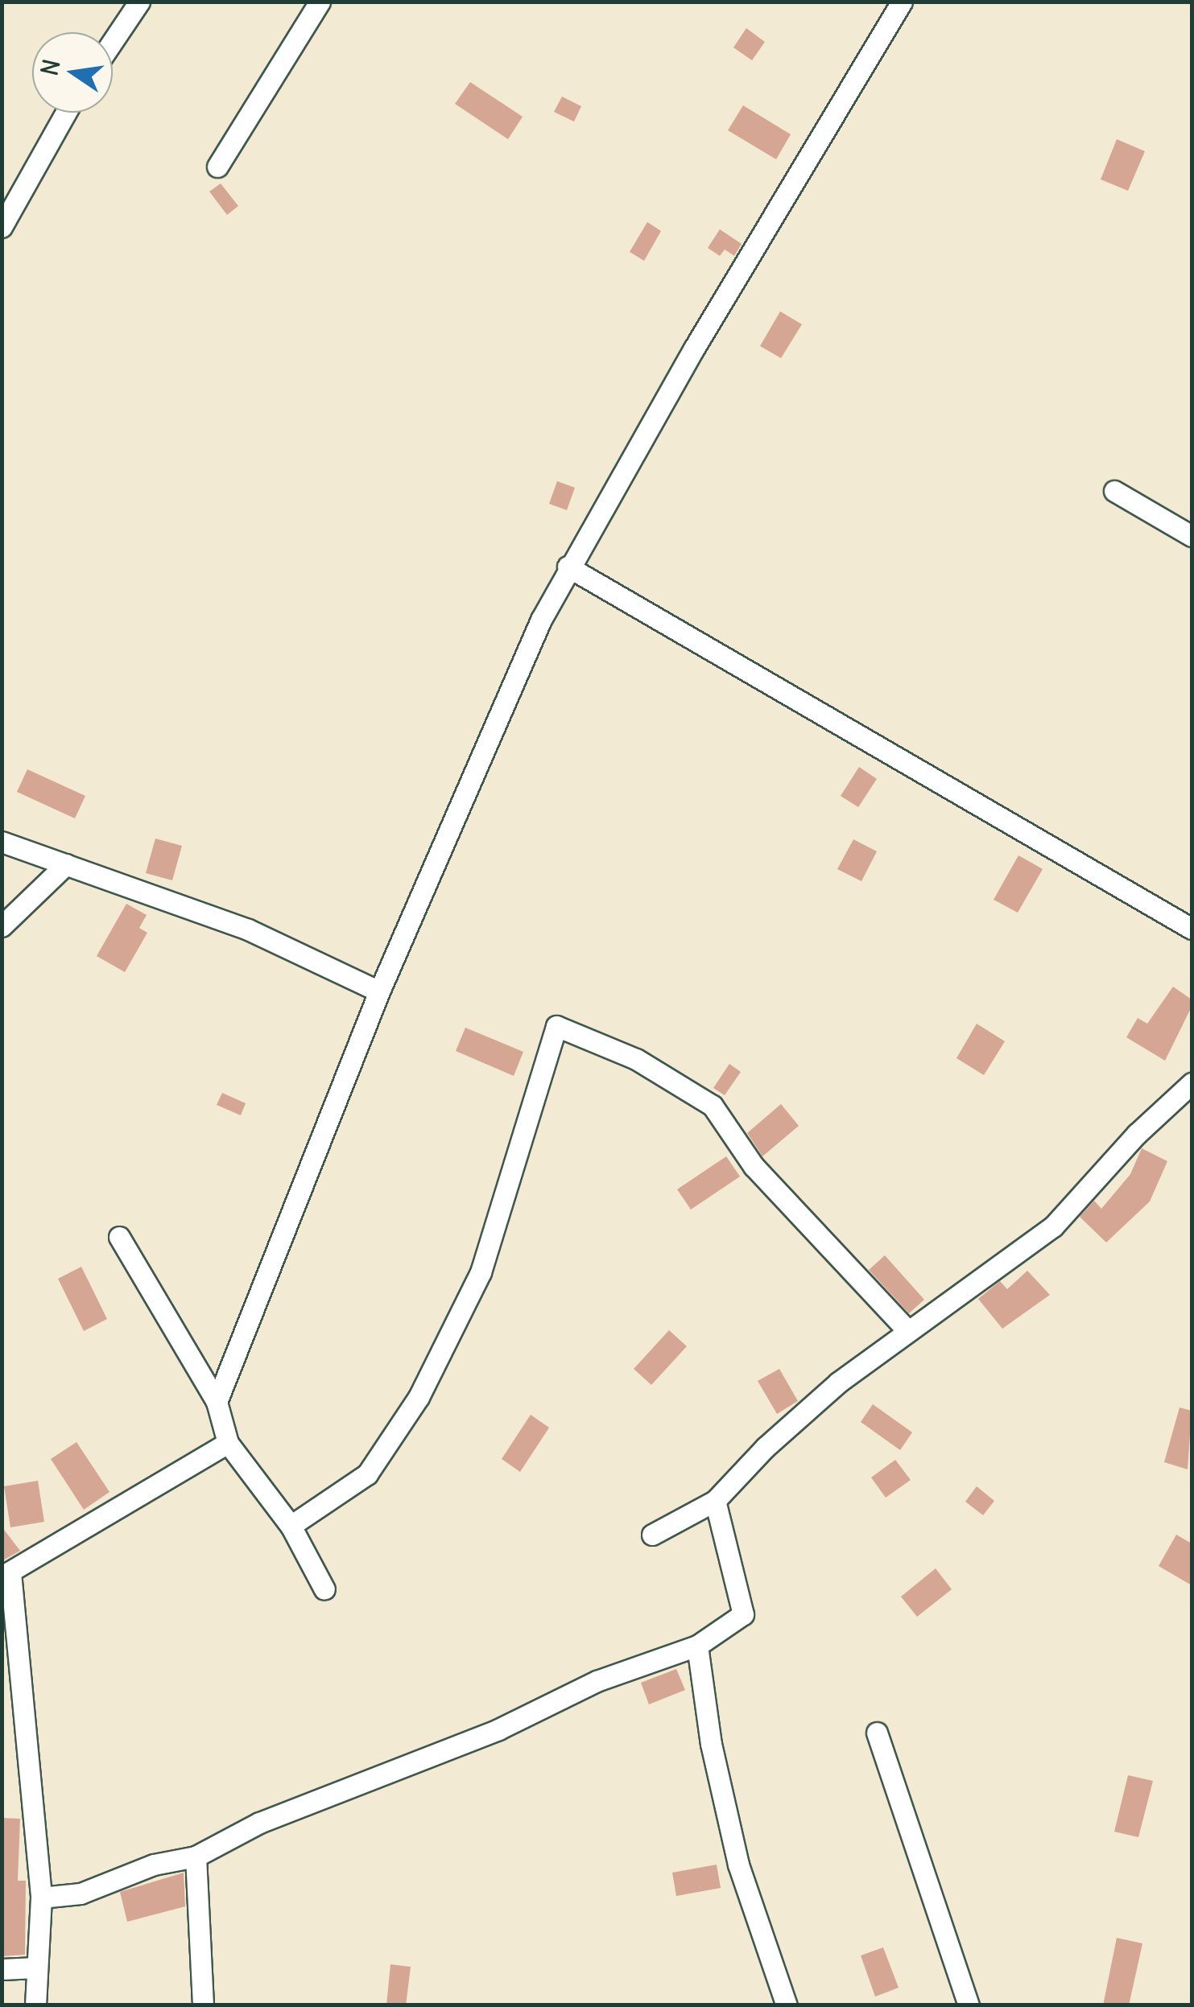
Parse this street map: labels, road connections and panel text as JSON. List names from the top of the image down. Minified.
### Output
{"north":"left"}
